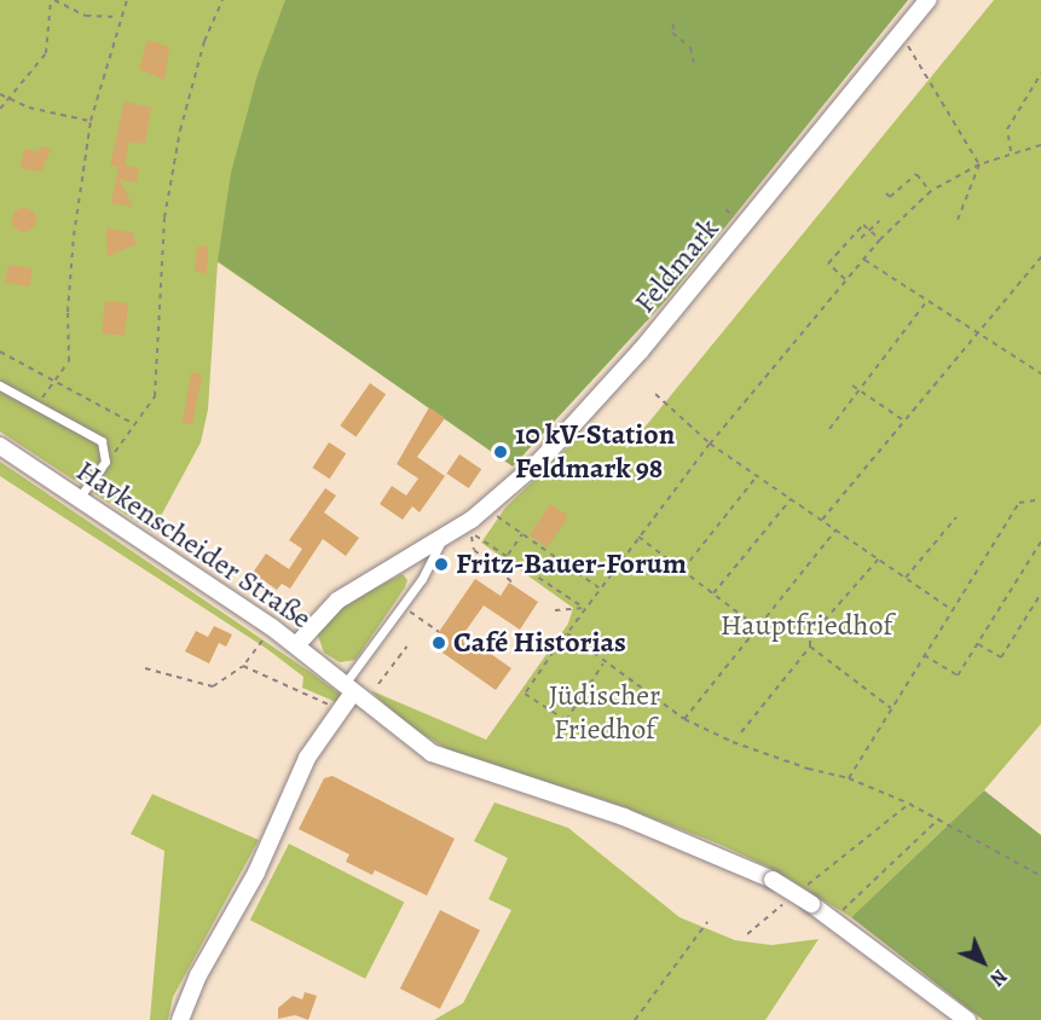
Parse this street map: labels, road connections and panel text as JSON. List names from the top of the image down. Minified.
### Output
{"streets":{"street":["Feldmark","Havkenscheider Straße"]},"crossings":[["Feldmark","Havkenscheider Straße"]],"parks":["Hauptfriedhof","Jüdischer Friedhof"],"places":["10 kV-Station Feldmark 98","Fritz-Bauer-Forum","Café Historias"],"north":"bottom right"}
